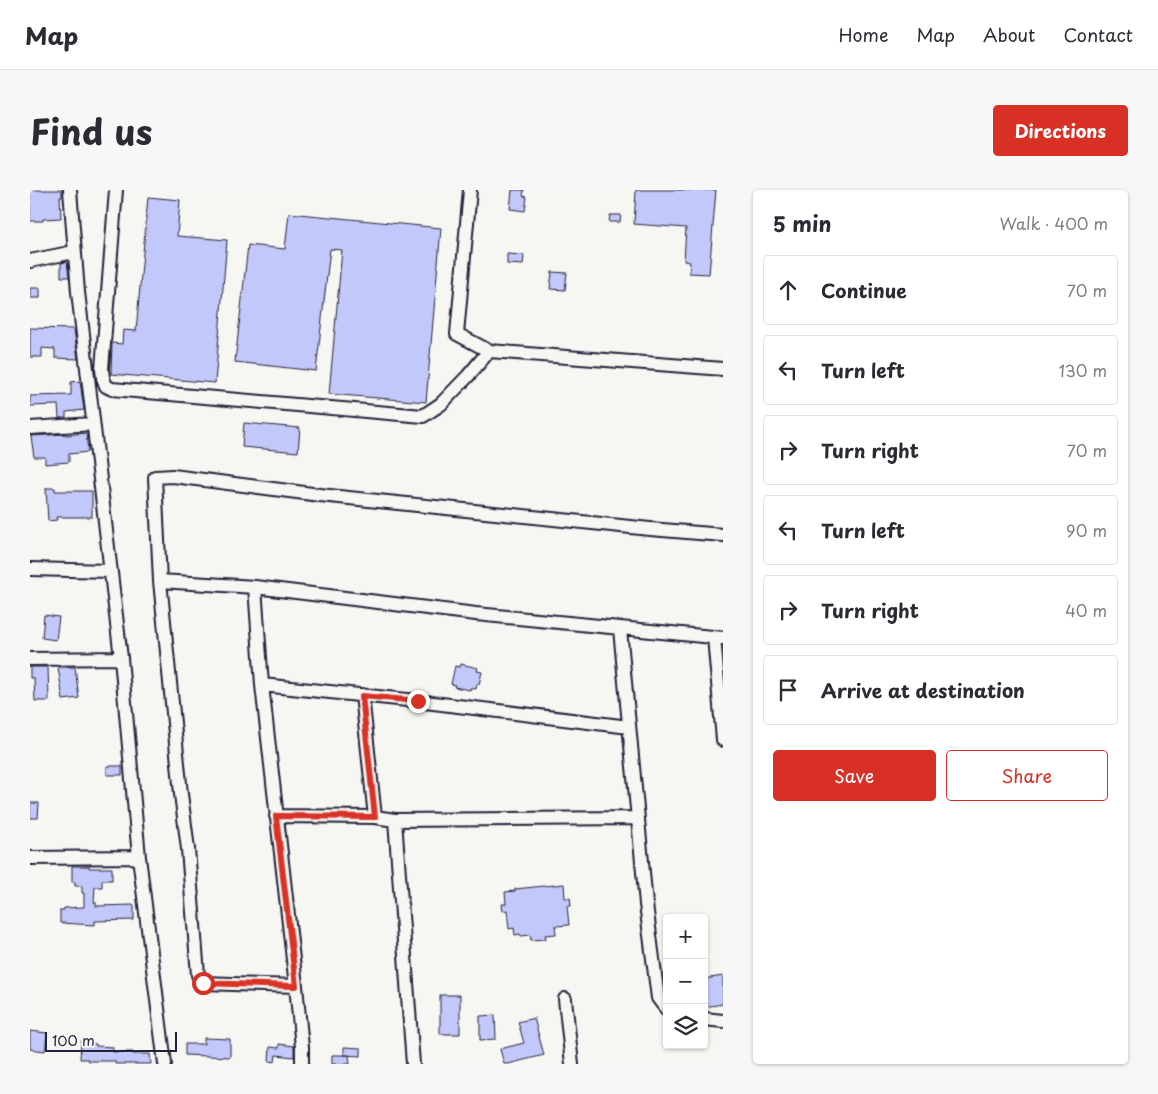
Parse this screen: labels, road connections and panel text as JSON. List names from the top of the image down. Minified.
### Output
{"scale_bar":"100 m","page":{"header":"Map","nav":["Home","Map","About","Contact"],"title":"Find us","buttons":["Directions",["Save","Share"]],"heading":["5 min","Walk · 400 m"],"list":[["Continue","70 m"],["Turn left","130 m"],["Turn right","70 m"],["Turn left","90 m"],["Turn right","40 m"],"Arrive at destination"],"map_buttons":["+","−"],"scale":"100 m"}}
